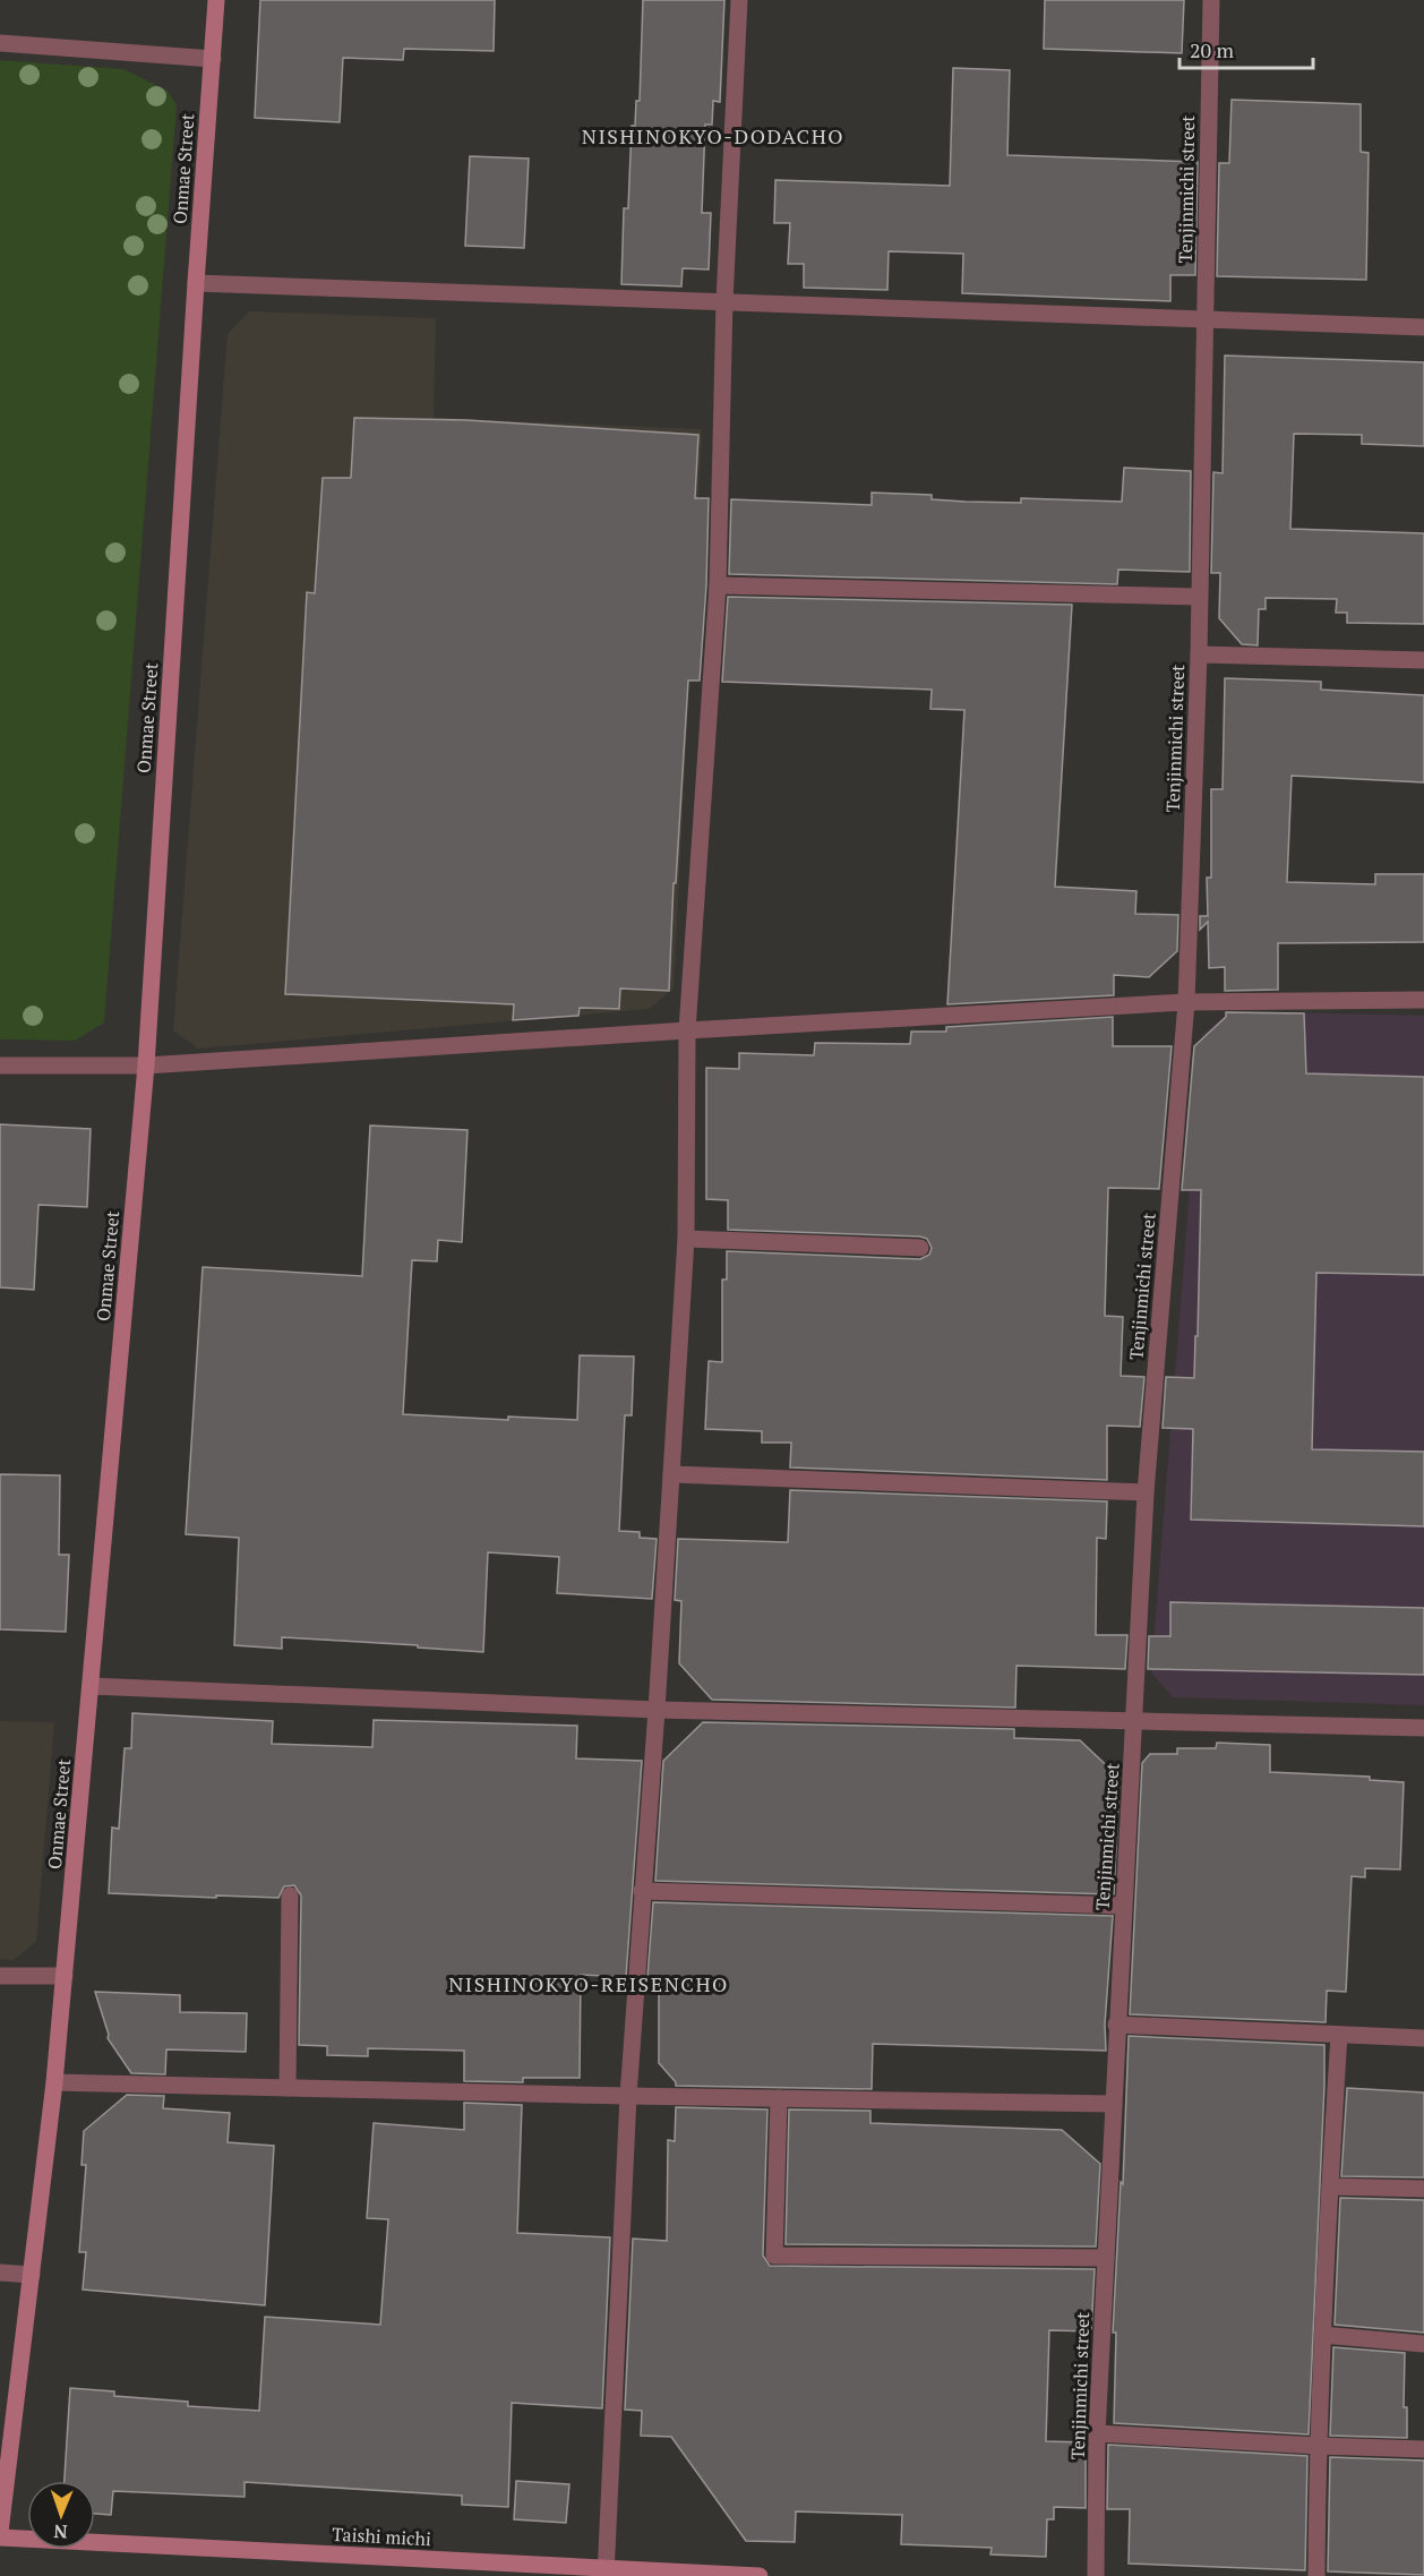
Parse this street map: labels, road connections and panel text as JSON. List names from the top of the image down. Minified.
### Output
{"streets":{"street":["Onmae Street","Tenjinmichi street","Taishi michi"]},"crossings":[["Onmae Street","Taishi michi"]],"districts":["NISHINOKYO-DODACHO","NISHINOKYO-REISENCHO"],"scale_bar":"20 m","north":"bottom"}
